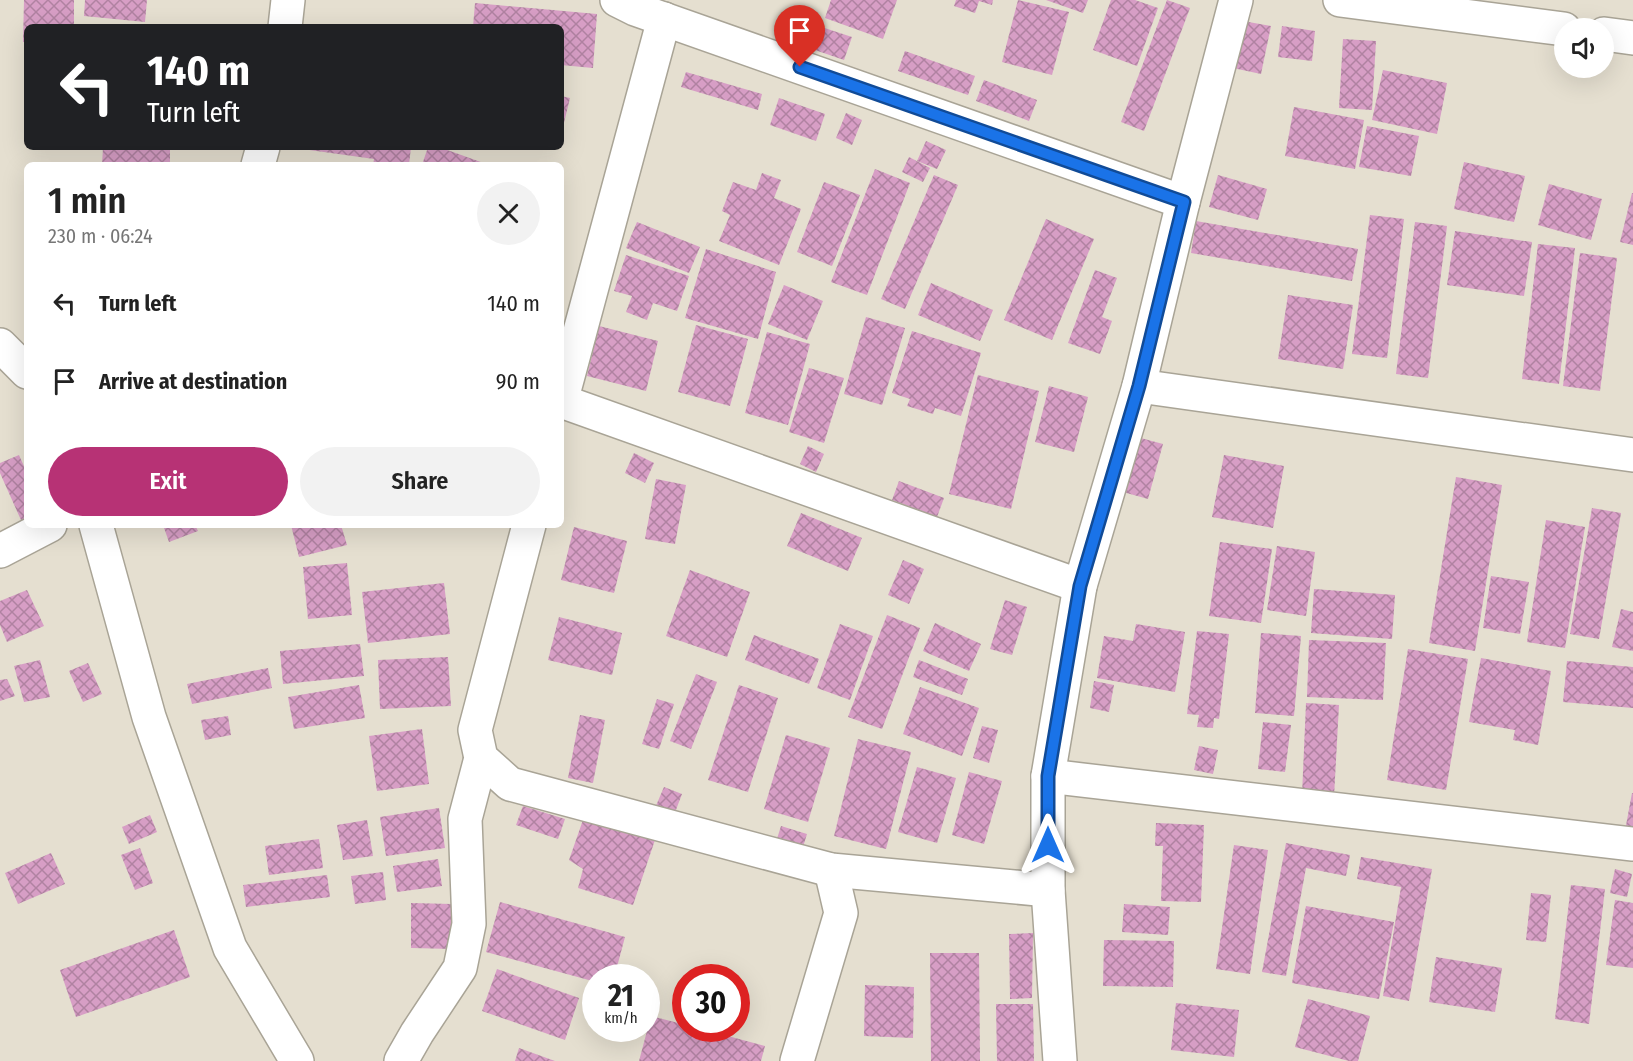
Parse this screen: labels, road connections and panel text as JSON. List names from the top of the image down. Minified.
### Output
{"page":{"turn":["140 m","Turn left"],"heading":["1 min","230 m · 06:24"],"list":[{"name":"Turn left","value":"140 m"},{"name":"Arrive at destination","value":"90 m"}],"buttons":["Exit","Share"],"speed":"21 km/h","limit":"30"}}
